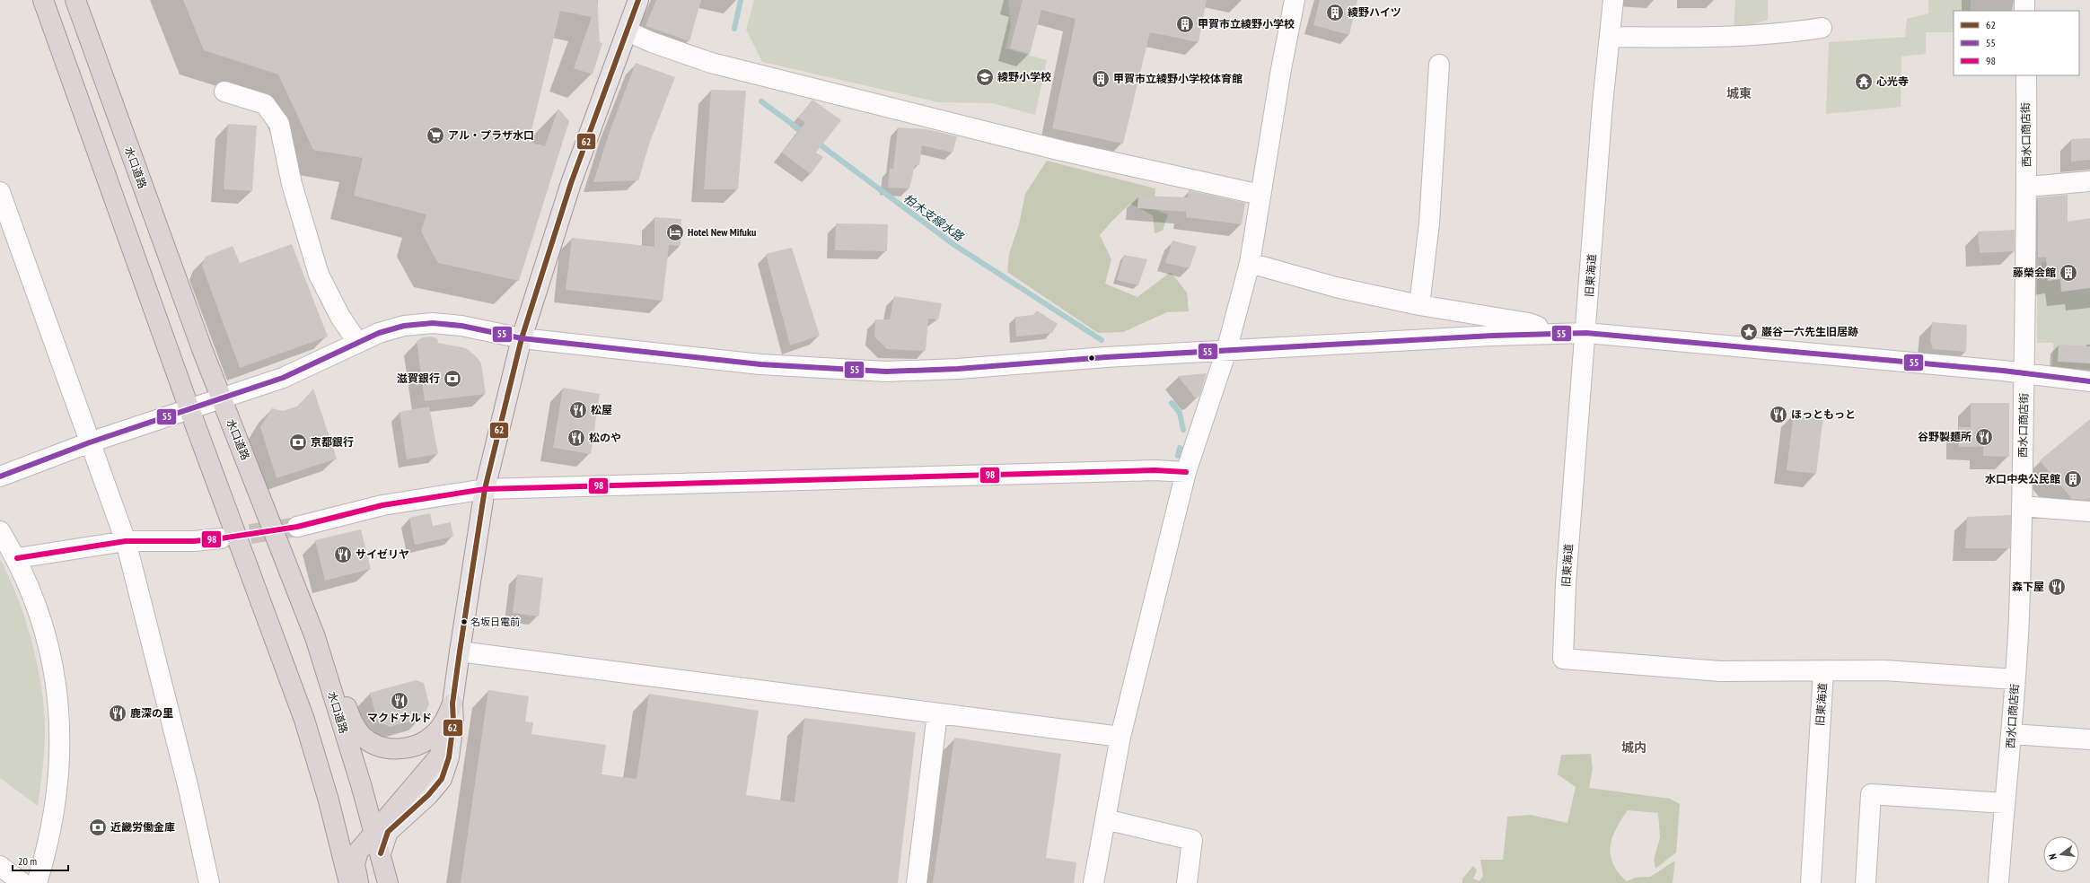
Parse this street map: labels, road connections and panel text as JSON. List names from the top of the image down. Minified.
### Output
{"streets":{"highway":["水口道路"],"street":["西水口商店街","旧東海道"]},"districts":["城東","城内"],"water":["柏木支線水路"],"places":{"building":["綾野ハイツ","甲賀市立綾野小学校","甲賀市立綾野小学校体育館","藤榮会館","水口中央公民館"],"school or university":["綾野小学校"],"temple":["心光寺"],"supermarket":["アル・プラザ水口"],"hotel":["Hotel New Mifuku"],"place":["巌谷一六先生旧居跡"],"bank":["滋賀銀行","京都銀行","近畿労働金庫"],"restaurant":["松屋","ほっともっと","谷野製麺所","松のや","サイゼリヤ","森下屋","マクドナルド","鹿深の里"],"other":["名坂日電前"]},"lines":["transit line 62","transit line 55","transit line 98"],"legend":["62","55","98"],"scale_bar":"20 m","north":"left"}
